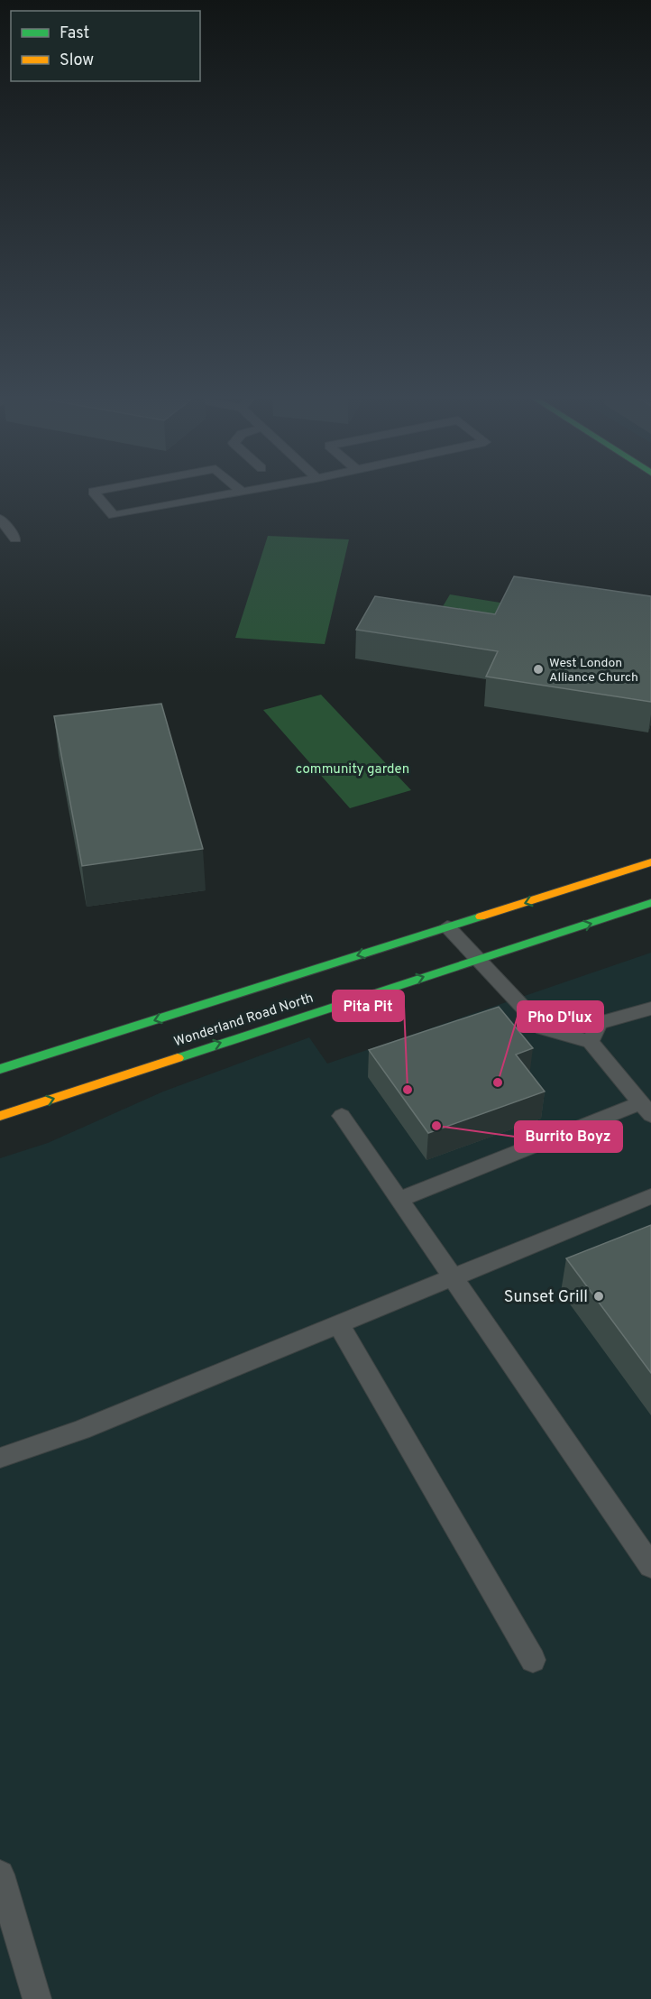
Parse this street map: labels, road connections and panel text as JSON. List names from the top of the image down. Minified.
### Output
{"streets":{"main road":["Wonderland Road North"]},"parks":["community garden"],"places":["West London Alliance Church","Pho D'lux","Pita Pit","Burrito Boyz","Sunset Grill"],"legend":["Fast","Slow"]}
